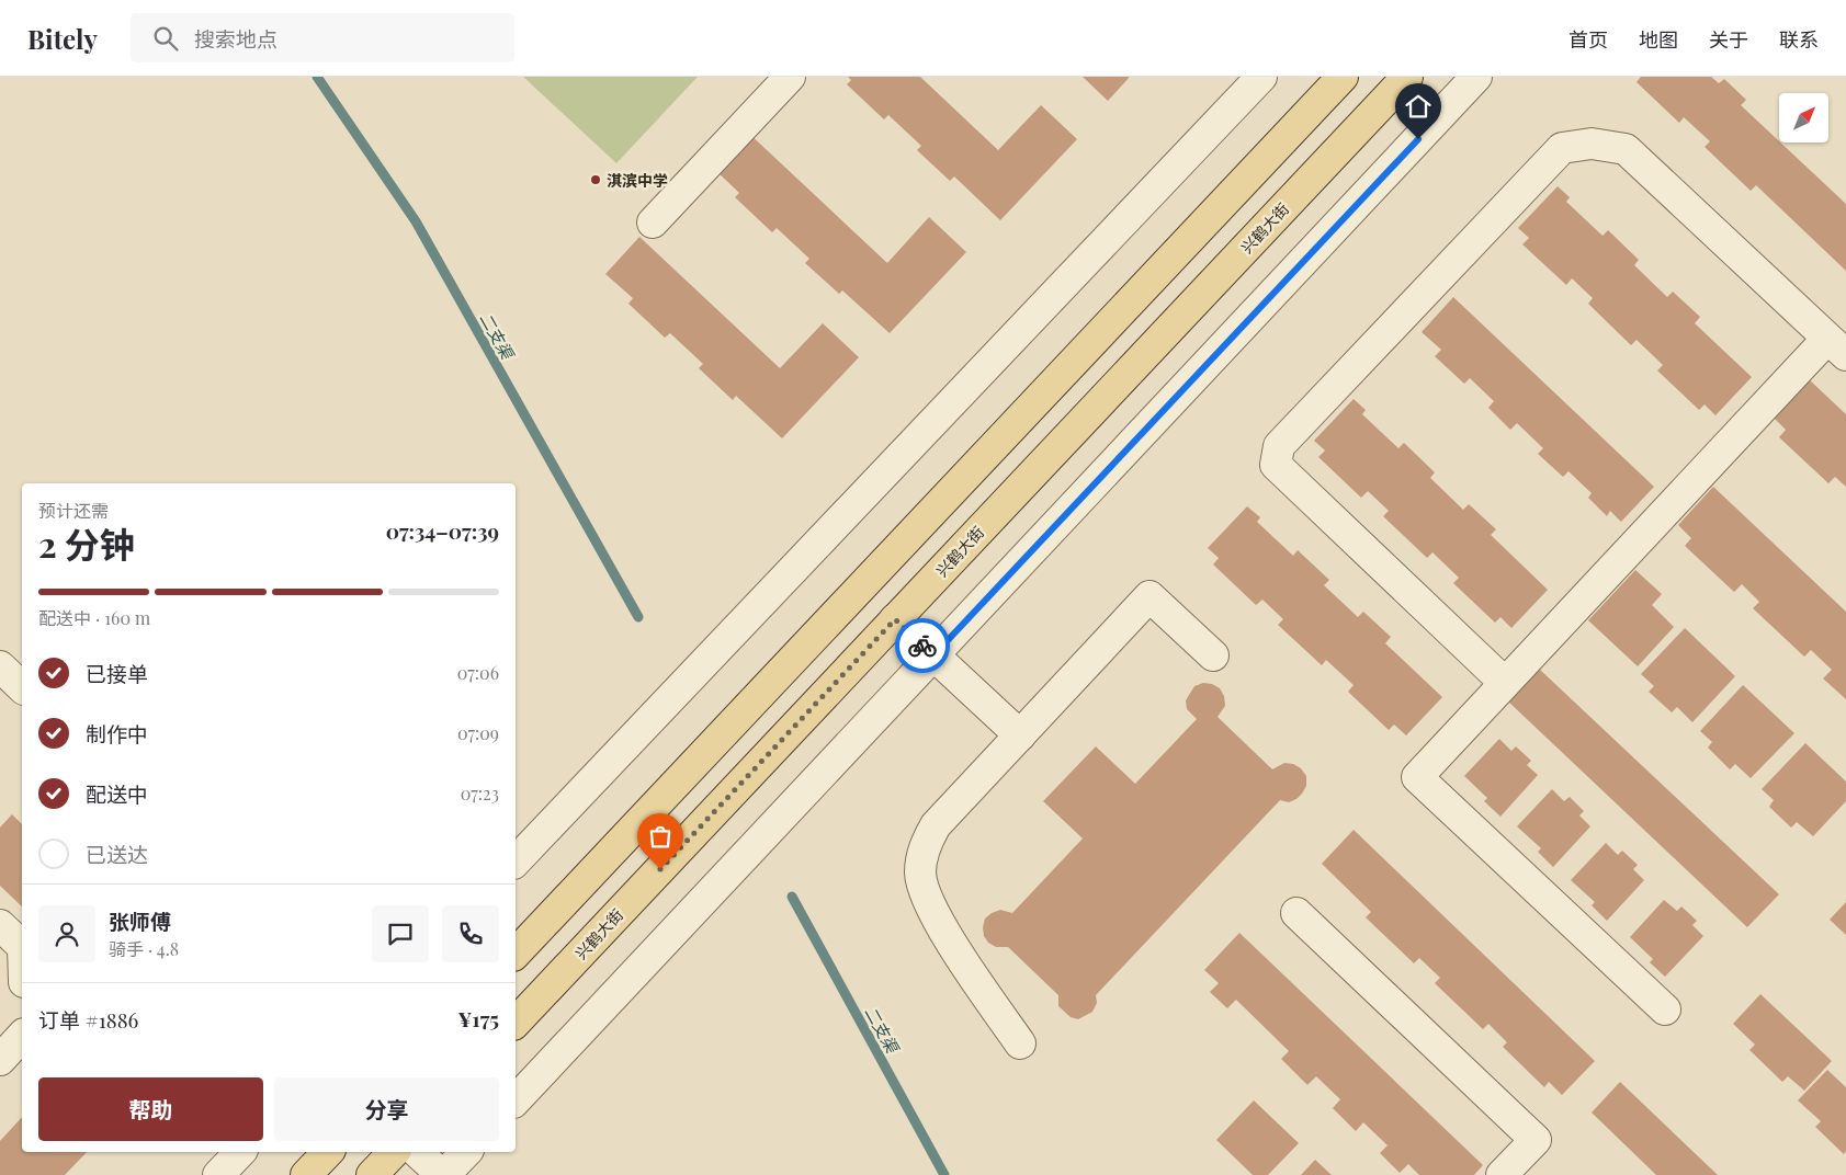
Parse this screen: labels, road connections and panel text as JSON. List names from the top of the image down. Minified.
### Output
{"streets":{"main road":["兴鹤大街"]},"water":["二支渠"],"places":["淇滨中学"],"north":"top right","page":{"header":"Bitely","search":"搜索地点","nav":["首页","地图","关于","联系"],"heading":["2 分钟","预计还需","07:34–07:39"],"panel":["张师傅","骑手 · 4.8","订单 #1886","¥175"],"bar":"配送中 · 160 m","list":[["已接单","07:06"],["制作中","07:09"],["配送中","07:23"],"已送达"],"buttons":["帮助","分享"]}}
